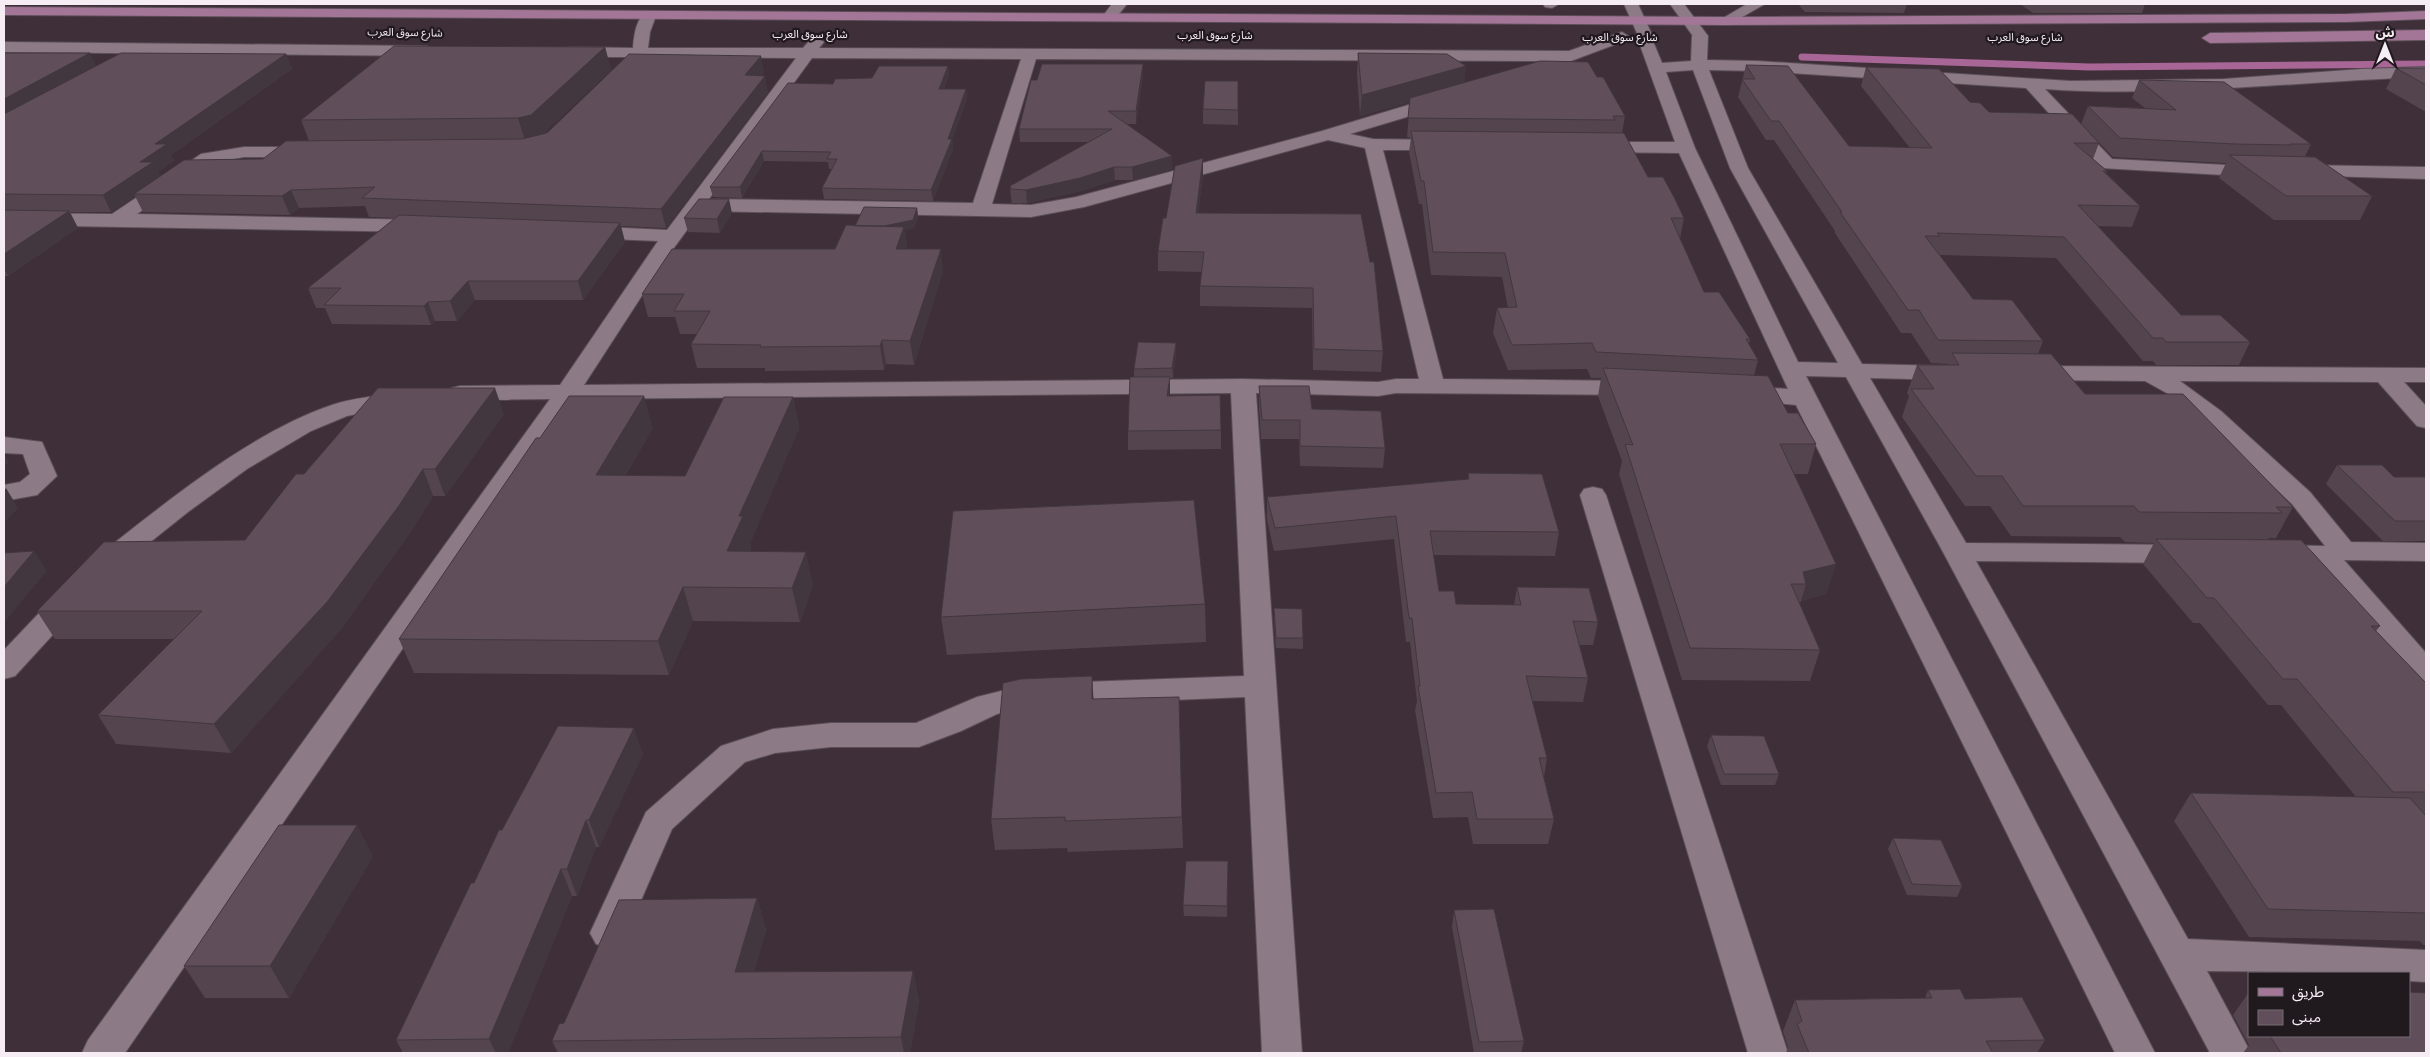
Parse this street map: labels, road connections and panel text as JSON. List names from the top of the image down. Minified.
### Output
{"streets":{"main road":["شارع سوق العرب"]},"legend":["طريق","مبنى"],"north":"top"}
